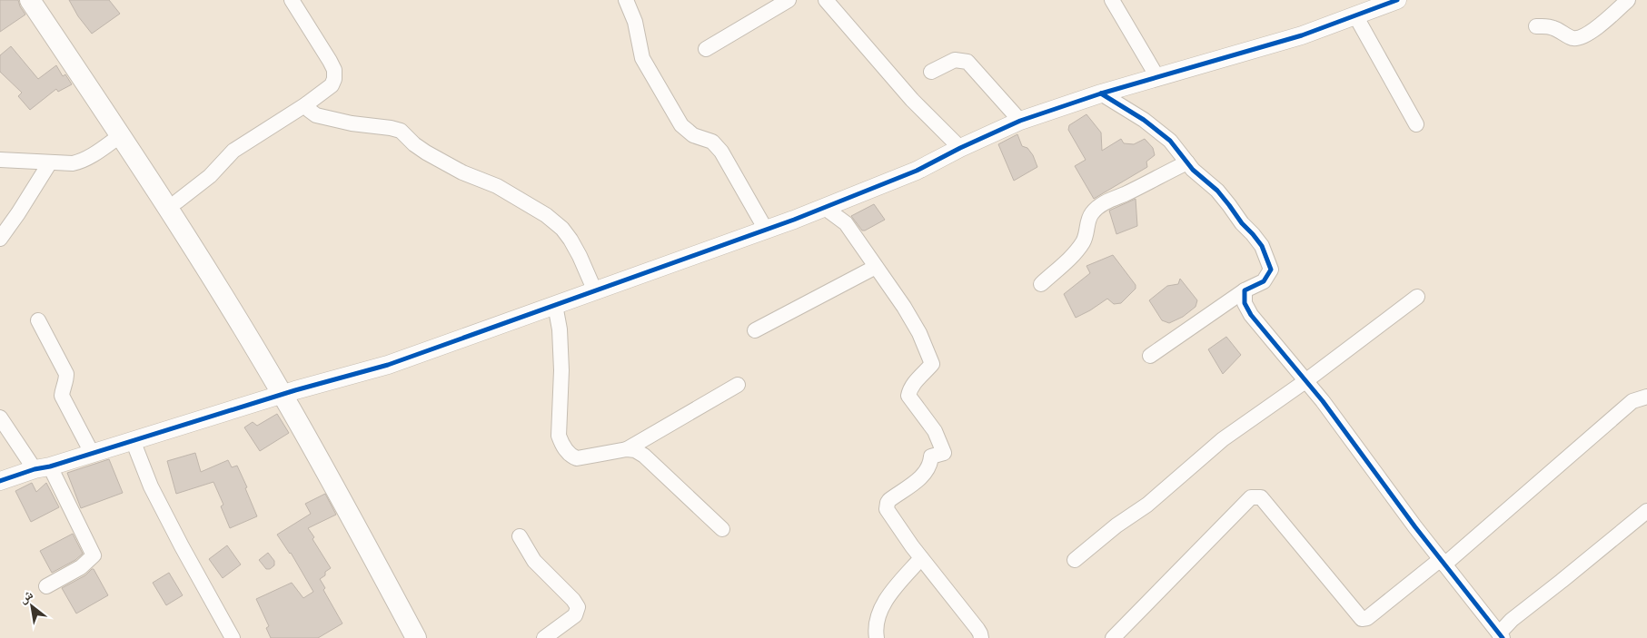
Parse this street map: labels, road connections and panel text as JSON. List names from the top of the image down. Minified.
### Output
{"north":"top left"}
